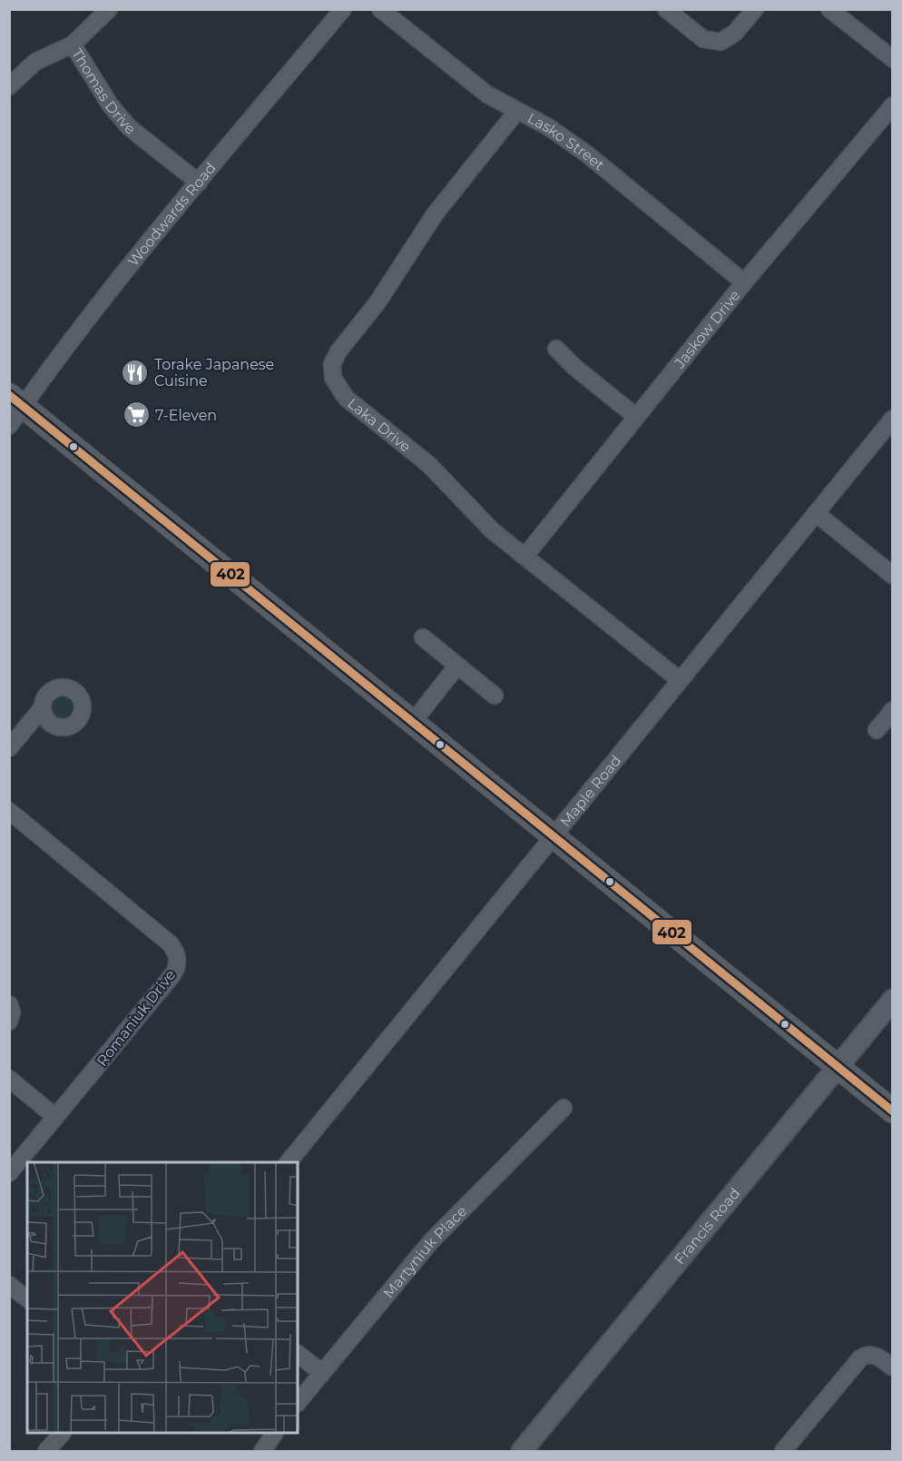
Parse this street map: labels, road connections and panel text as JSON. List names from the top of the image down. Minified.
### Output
{"streets":{"street":["Thomas Drive","Lasko Street","Woodwards Road","Jaskow Drive","Laka Drive","Maple Road","Romaniuk Drive","Francis Road","Martyniuk Place"]},"crossings":[["Thomas Drive","Woodwards Road"],["Lasko Street","Jaskow Drive"],["Lasko Street","Laka Drive"],["Jaskow Drive","Laka Drive"],["Laka Drive","Maple Road"]],"places":{"restaurant":["Torake Japanese Cuisine"],"supermarket":["7-Eleven"]},"lines":["transit line 402"]}
